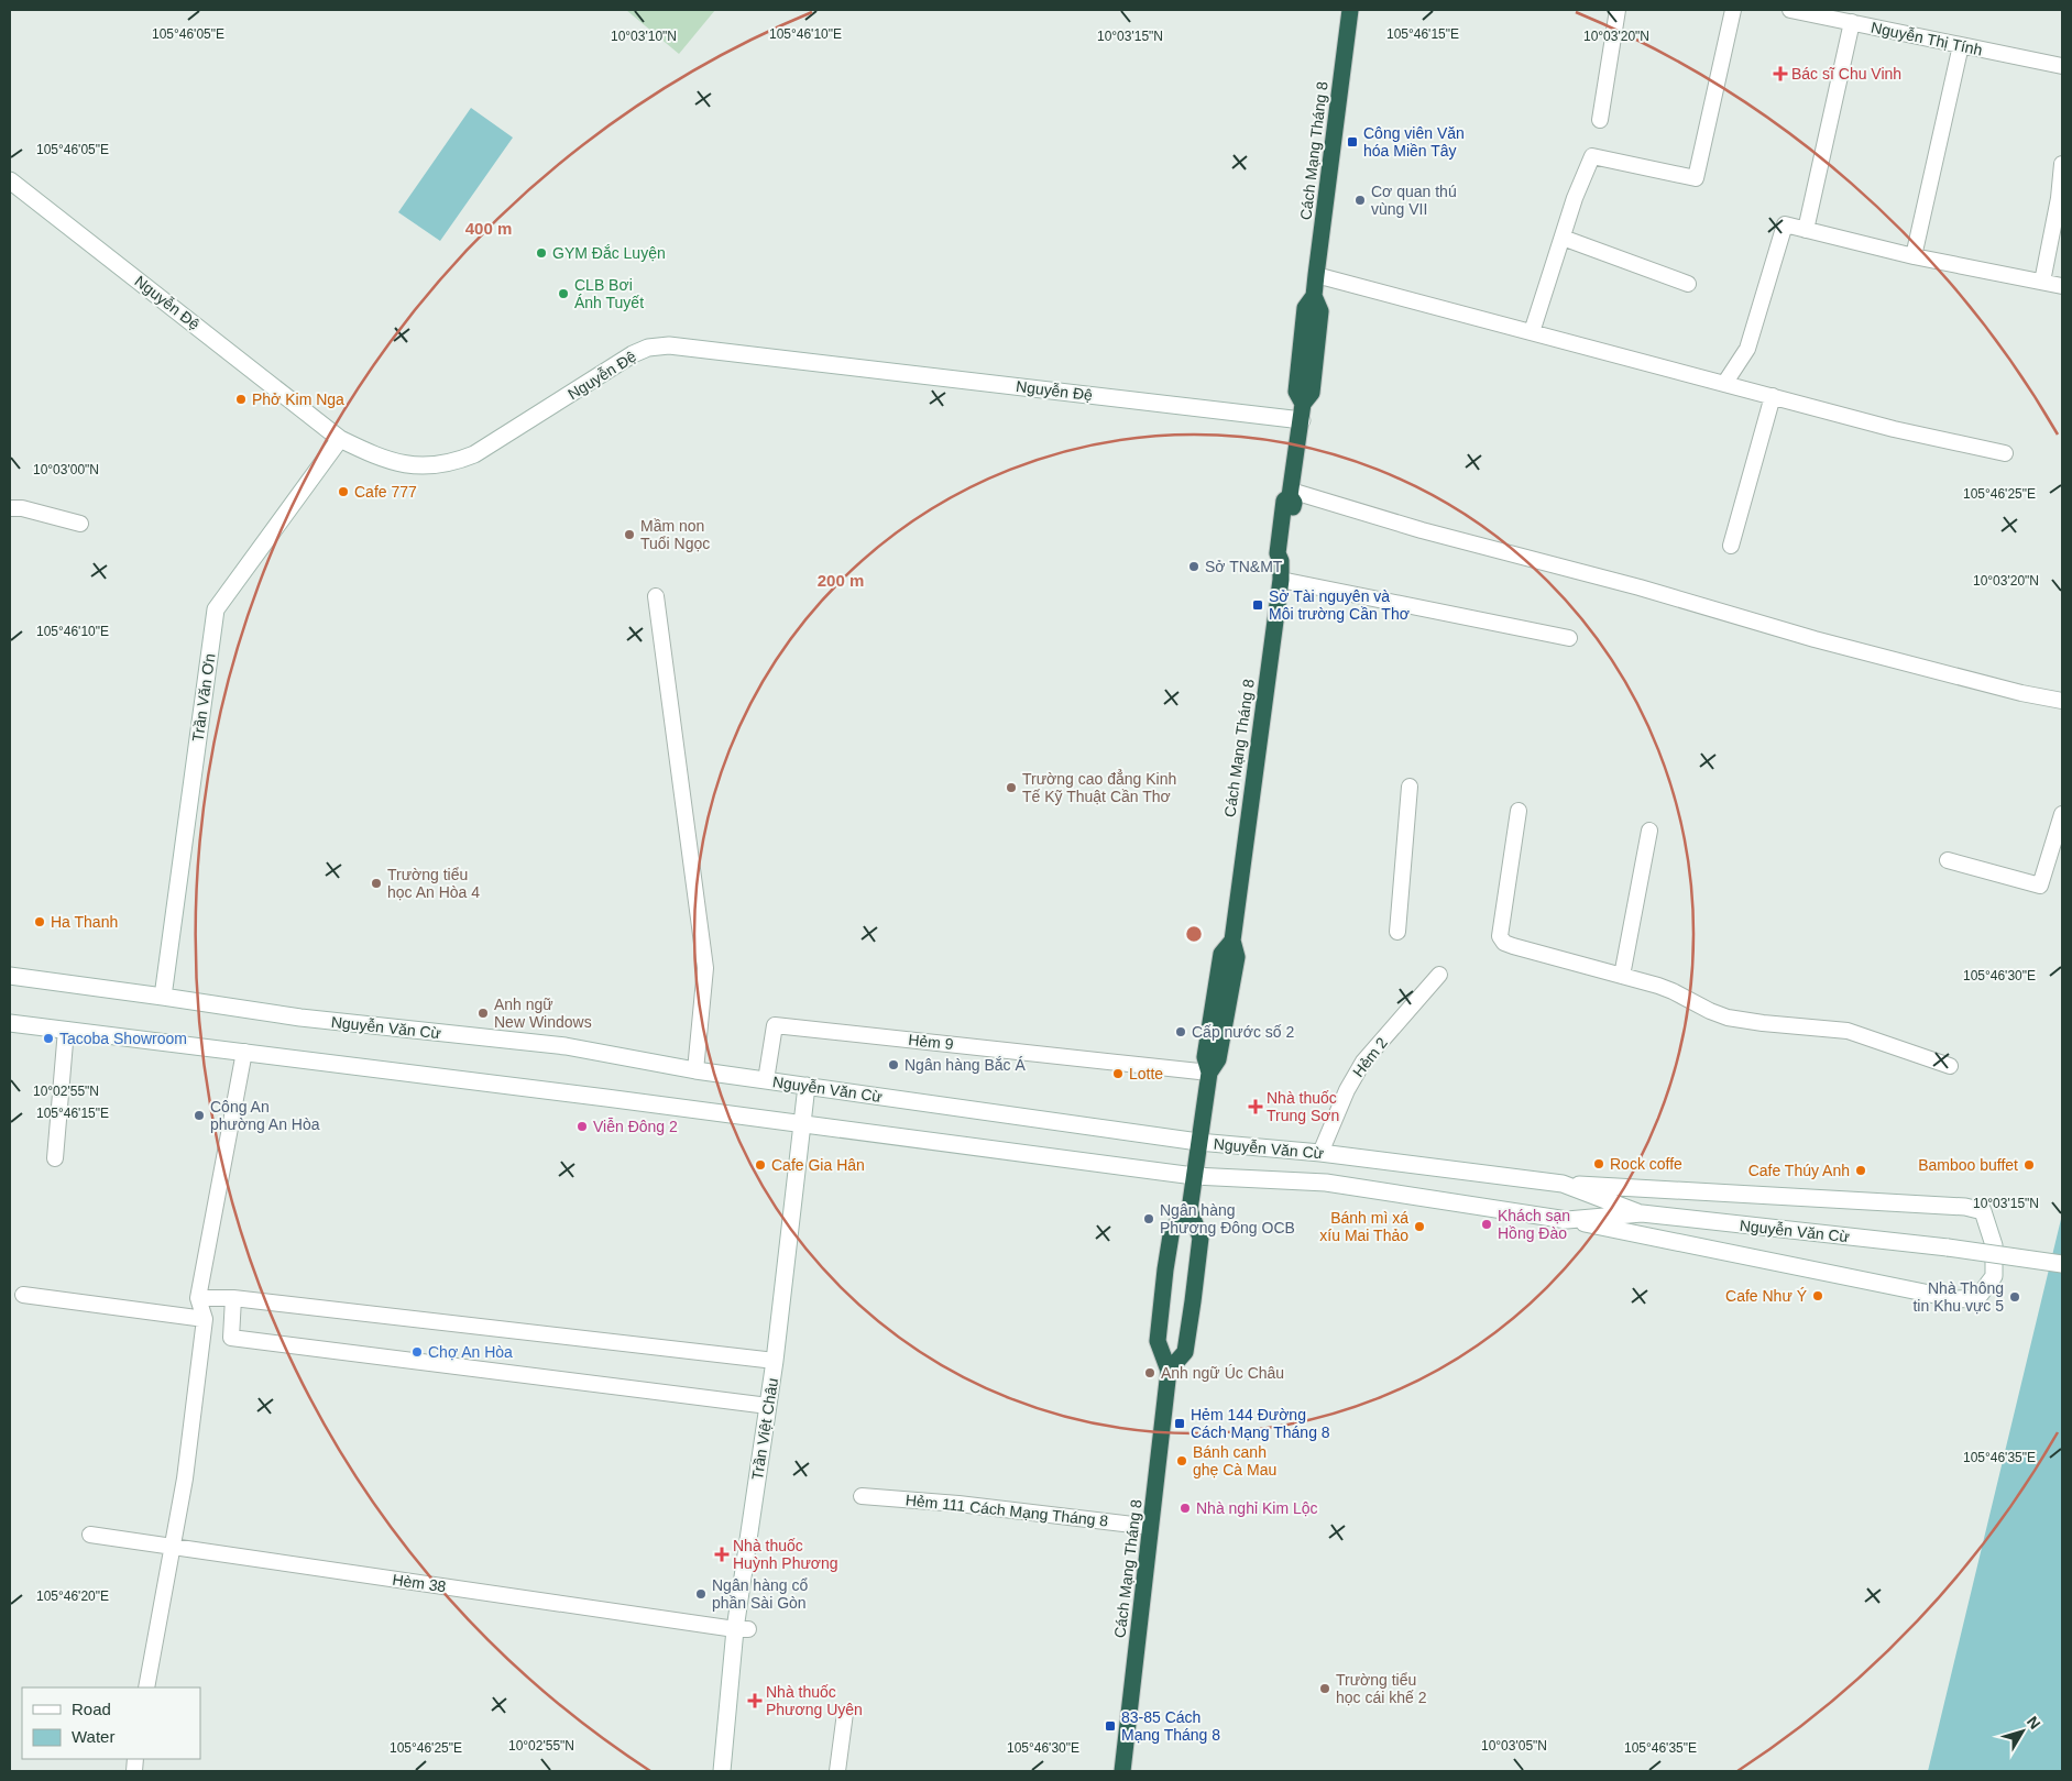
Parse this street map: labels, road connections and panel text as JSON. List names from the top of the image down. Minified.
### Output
{"streets":{"highway":["Cách Mạng Tháng 8"],"main road":["Nguyễn Đệ","Trần Văn Ơn","Nguyễn Văn Cừ","Trần Việt Châu"],"street":["Nguyễn Thị Tính","Hẻm 9","Hẻm 2","Hẻm 111 Cách Mạng Tháng 8","Hèm 38"]},"crossings":[["Cách Mạng Tháng 8","Nguyễn Đệ"],["Cách Mạng Tháng 8","Nguyễn Văn Cừ"],["Cách Mạng Tháng 8","Hẻm 9"],["Cách Mạng Tháng 8","Hẻm 111 Cách Mạng Tháng 8"],["Nguyễn Đệ","Trần Văn Ơn"],["Trần Văn Ơn","Nguyễn Văn Cừ"],["Nguyễn Văn Cừ","Hẻm 9"],["Nguyễn Văn Cừ","Hẻm 2"],["Nguyễn Văn Cừ","Trần Việt Châu"],["Trần Việt Châu","Hèm 38"]],"places":{"health":["Bác sĩ Chu Vinh","Nhà thuốc Trung Sơn","Nhà thuốc Huỳnh Phương","Nhà thuốc Phương Uyên"],"transit":["Công viên Văn hóa Miền Tây","Sở Tài nguyên và Môi trường Cần Thơ","Hẻm 144 Đường Cách Mạng Tháng 8","83-85 Cách Mạng Tháng 8"],"other":["Cơ quan thú vùng VII","GYM Đắc Luyện","CLB Bơi Ánh Tuyết","Phở Kim Nga","Cafe 777","Mầm non Tuổi Ngọc","Sở TN&MT","Trường cao đẳng Kinh Tế Kỹ Thuật Cần Thơ","Trường tiểu học An Hòa 4","Ha Thanh","Anh ngữ New Windows","Cấp nước số 2","Tacoba Showroom","Ngân hàng Bắc Á","Lotte","Công An phường An Hòa","Viễn Đông 2","Rock coffe","Cafe Gia Hân","Bamboo buffet","Cafe Thúy Anh","Ngân hàng Phương Đông OCB","Khách sạn Hồng Đào","Bánh mì xá xíu Mai Thảo","Cafe Như Ý","Nhà Thông tin Khu vực 5","Chợ An Hòa","Anh ngữ Úc Châu","Bánh canh ghẹ Cà Mau","Nhà nghỉ Kim Lộc","Ngân hàng cổ phần Sài Gòn","Trường tiểu học cái khế 2"]},"legend":["Road","Water"],"north":"top right","coordinates":["105°46'05\"E","105°46'10\"E","105°46'15\"E","10°03'10\"N","10°03'20\"N","10°03'15\"N","10°03'00\"N","105°46'25\"E","105°46'30\"E","10°02'55\"N","105°46'35\"E","105°46'20\"E","10°03'05\"N"],"rings":["400 m","200 m"]}
